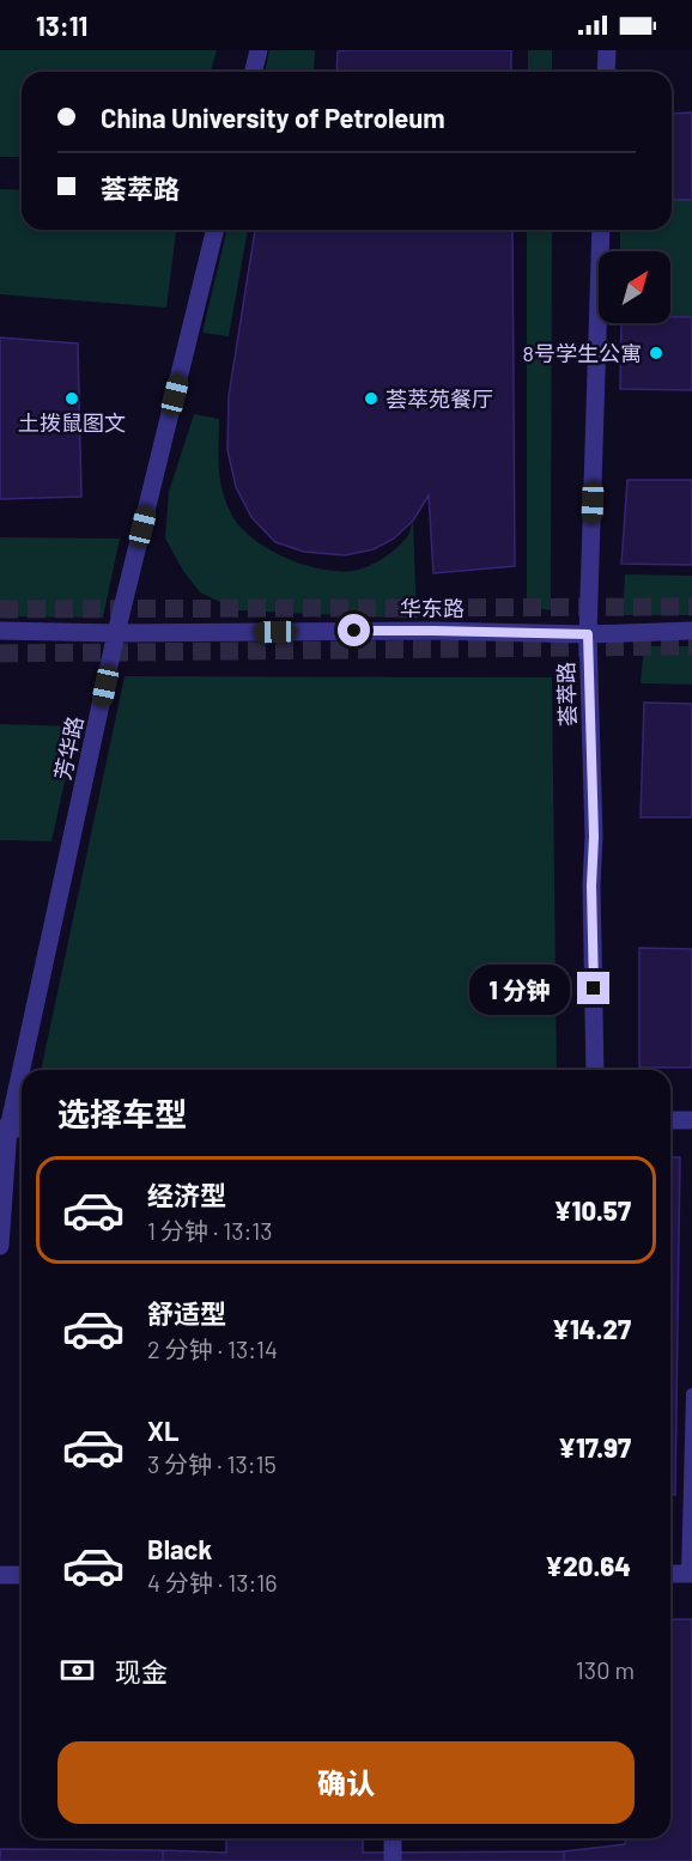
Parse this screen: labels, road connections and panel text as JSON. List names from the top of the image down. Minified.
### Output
{"streets":{"street":["华东路","荟萃路","芳华路"]},"crossings":[["华东路","荟萃路"],["华东路","芳华路"]],"places":["8号学生公寓","土拨鼠图文","荟萃苑餐厅"],"north":"top right","page":{"status":"13:11","banner":["China University of Petroleum","荟萃路"],"bubble":"1 分钟","heading":"选择车型","list":[{"name":"经济型","note":"1 分钟 · 13:13","value":"¥10.57"},{"name":"舒适型","note":"2 分钟 · 13:14","value":"¥14.27"},{"name":"XL","note":"3 分钟 · 13:15","value":"¥17.97"},{"name":"Black","note":"4 分钟 · 13:16","value":"¥20.64"}],"pay":["现金","130 m"],"buttons":"确认"}}
